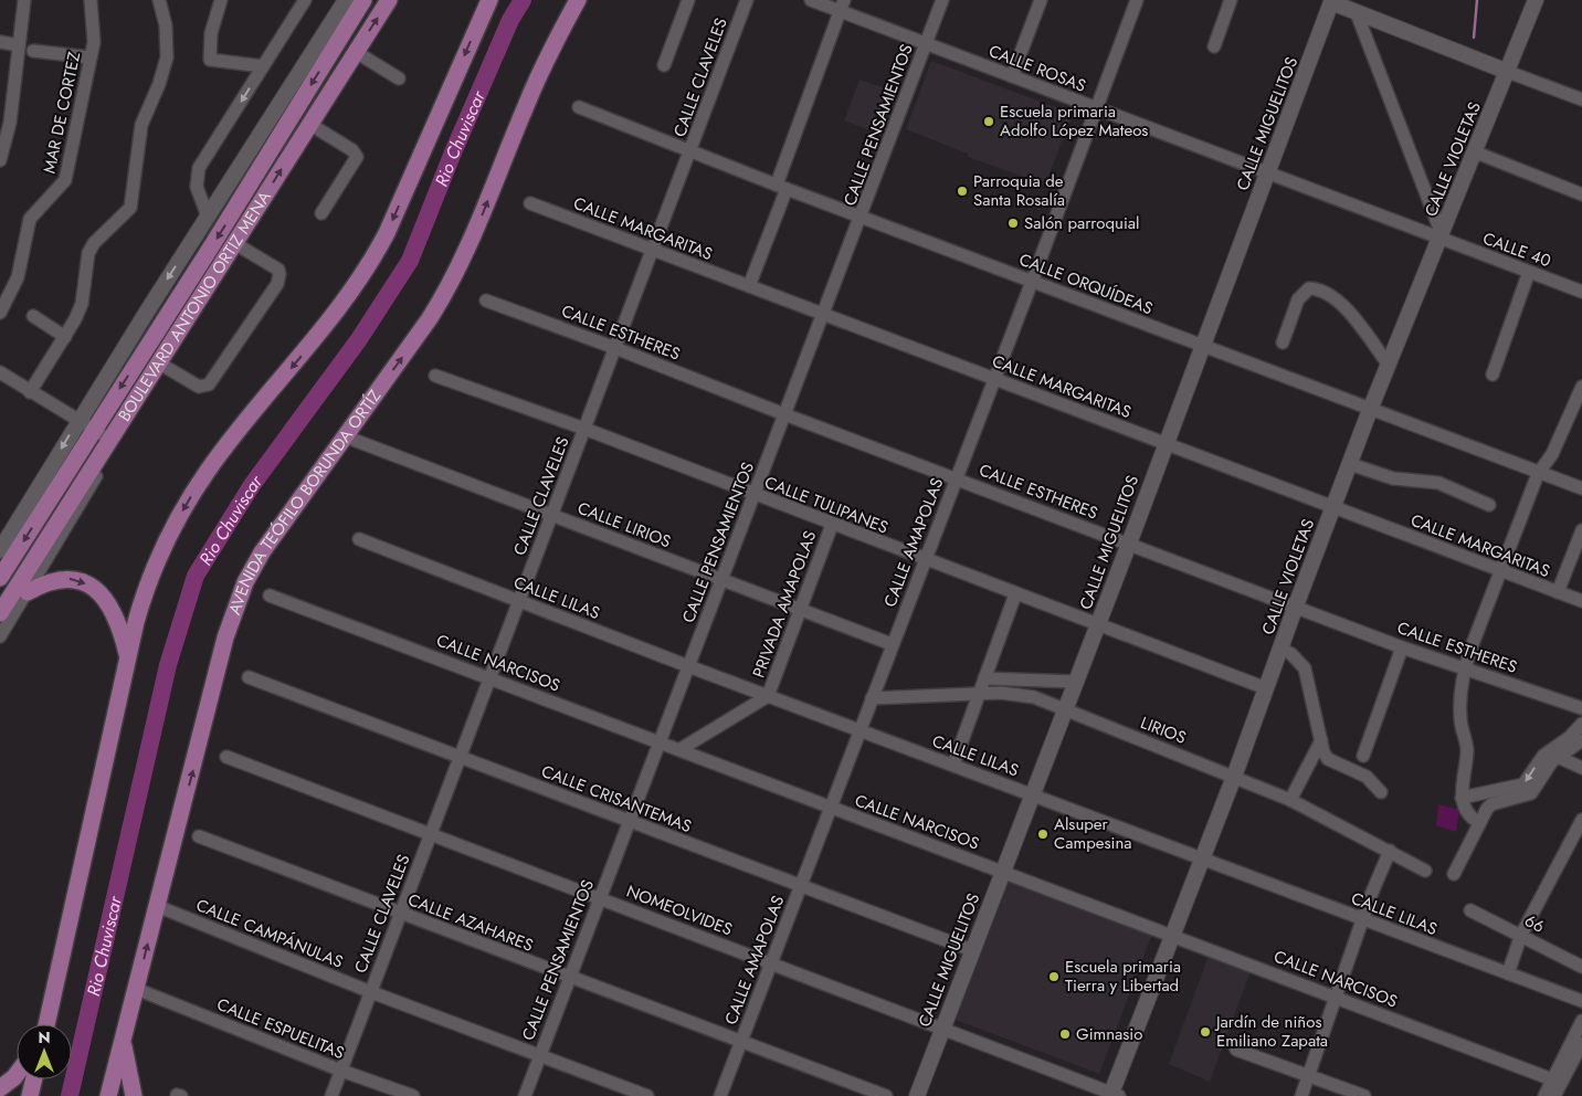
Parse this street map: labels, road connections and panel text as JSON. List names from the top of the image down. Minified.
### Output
{"streets":{"main road":["BOULEVARD ANTONIO ORTIZ MENA","AVENIDA TEÓFILO BORUNDA ORTÍZ"],"street":["CALLE ROSAS","CALLE CLAVELES","MAR DE CORTEZ","CALLE MIGUELITOS","CALLE PENSAMIENTOS","CALLE VIOLETAS","CALLE MARGARITAS","CALLE 40","CALLE ORQUÍDEAS","CALLE ESTHERES","CALLE TULIPANES","CALLE LIRIOS","CALLE AMAPOLAS","CALLE LILAS","PRIVADA AMAPOLAS","CALLE NARCISOS","LIRIOS","CALLE CRISANTEMAS","NOMEOLVIDES","CALLE AZAHARES","66","CALLE CAMPÁNULAS","CALLE ESPUELITAS"]},"crossings":[["CALLE ROSAS","CALLE MIGUELITOS"],["CALLE ROSAS","CALLE PENSAMIENTOS"],["CALLE ROSAS","CALLE VIOLETAS"],["CALLE ROSAS","CALLE 40"],["CALLE ROSAS","CALLE AMAPOLAS"],["CALLE CLAVELES","CALLE MARGARITAS"],["CALLE CLAVELES","CALLE ORQUÍDEAS"],["CALLE CLAVELES","CALLE ESTHERES"],["CALLE CLAVELES","CALLE TULIPANES"],["CALLE CLAVELES","CALLE LIRIOS"],["CALLE CLAVELES","CALLE LILAS"],["CALLE CLAVELES","CALLE NARCISOS"],["CALLE CLAVELES","CALLE CRISANTEMAS"],["CALLE CLAVELES","NOMEOLVIDES"],["CALLE CLAVELES","CALLE AZAHARES"],["CALLE CLAVELES","CALLE CAMPÁNULAS"],["CALLE CLAVELES","CALLE ESPUELITAS"],["CALLE MIGUELITOS","CALLE MARGARITAS"],["CALLE MIGUELITOS","CALLE ORQUÍDEAS"],["CALLE MIGUELITOS","CALLE ESTHERES"],["CALLE MIGUELITOS","CALLE TULIPANES"],["CALLE MIGUELITOS","CALLE LILAS"],["CALLE MIGUELITOS","CALLE NARCISOS"],["CALLE MIGUELITOS","LIRIOS"],["CALLE MIGUELITOS","CALLE CRISANTEMAS"],["CALLE MIGUELITOS","NOMEOLVIDES"],["CALLE PENSAMIENTOS","CALLE MARGARITAS"],["CALLE PENSAMIENTOS","CALLE ORQUÍDEAS"],["CALLE PENSAMIENTOS","CALLE ESTHERES"],["CALLE PENSAMIENTOS","CALLE TULIPANES"],["CALLE PENSAMIENTOS","CALLE LIRIOS"],["CALLE PENSAMIENTOS","CALLE LILAS"],["CALLE PENSAMIENTOS","CALLE NARCISOS"],["CALLE PENSAMIENTOS","CALLE CRISANTEMAS"],["CALLE PENSAMIENTOS","NOMEOLVIDES"],["CALLE PENSAMIENTOS","CALLE AZAHARES"],["CALLE PENSAMIENTOS","CALLE CAMPÁNULAS"],["CALLE VIOLETAS","CALLE MARGARITAS"],["CALLE VIOLETAS","CALLE 40"],["CALLE VIOLETAS","CALLE ORQUÍDEAS"],["CALLE VIOLETAS","CALLE ESTHERES"],["CALLE VIOLETAS","CALLE TULIPANES"],["CALLE VIOLETAS","CALLE LILAS"],["CALLE VIOLETAS","CALLE NARCISOS"],["CALLE VIOLETAS","LIRIOS"],["CALLE VIOLETAS","NOMEOLVIDES"],["CALLE MARGARITAS","CALLE AMAPOLAS"],["CALLE ORQUÍDEAS","CALLE AMAPOLAS"],["CALLE ESTHERES","CALLE AMAPOLAS"],["AVENIDA TEÓFILO BORUNDA ORTÍZ","CALLE LIRIOS"],["AVENIDA TEÓFILO BORUNDA ORTÍZ","CALLE CAMPÁNULAS"],["AVENIDA TEÓFILO BORUNDA ORTÍZ","CALLE ESPUELITAS"],["CALLE TULIPANES","CALLE AMAPOLAS"],["CALLE TULIPANES","PRIVADA AMAPOLAS"],["CALLE LIRIOS","CALLE AMAPOLAS"],["CALLE LIRIOS","PRIVADA AMAPOLAS"],["CALLE AMAPOLAS","CALLE LILAS"],["CALLE AMAPOLAS","CALLE NARCISOS"],["CALLE AMAPOLAS","LIRIOS"],["CALLE AMAPOLAS","CALLE CRISANTEMAS"],["CALLE AMAPOLAS","NOMEOLVIDES"],["CALLE AMAPOLAS","CALLE AZAHARES"],["CALLE LILAS","PRIVADA AMAPOLAS"]],"water":["Rio Chuviscar"],"places":["Escuela primaria Adolfo López Mateos","Parroquia de Santa Rosalía","Salón parroquial","Alsuper Campesina","Escuela primaria Tierra y Libertad","Jardín de niños Emiliano Zapata","Gimnasio"],"north":"top"}
